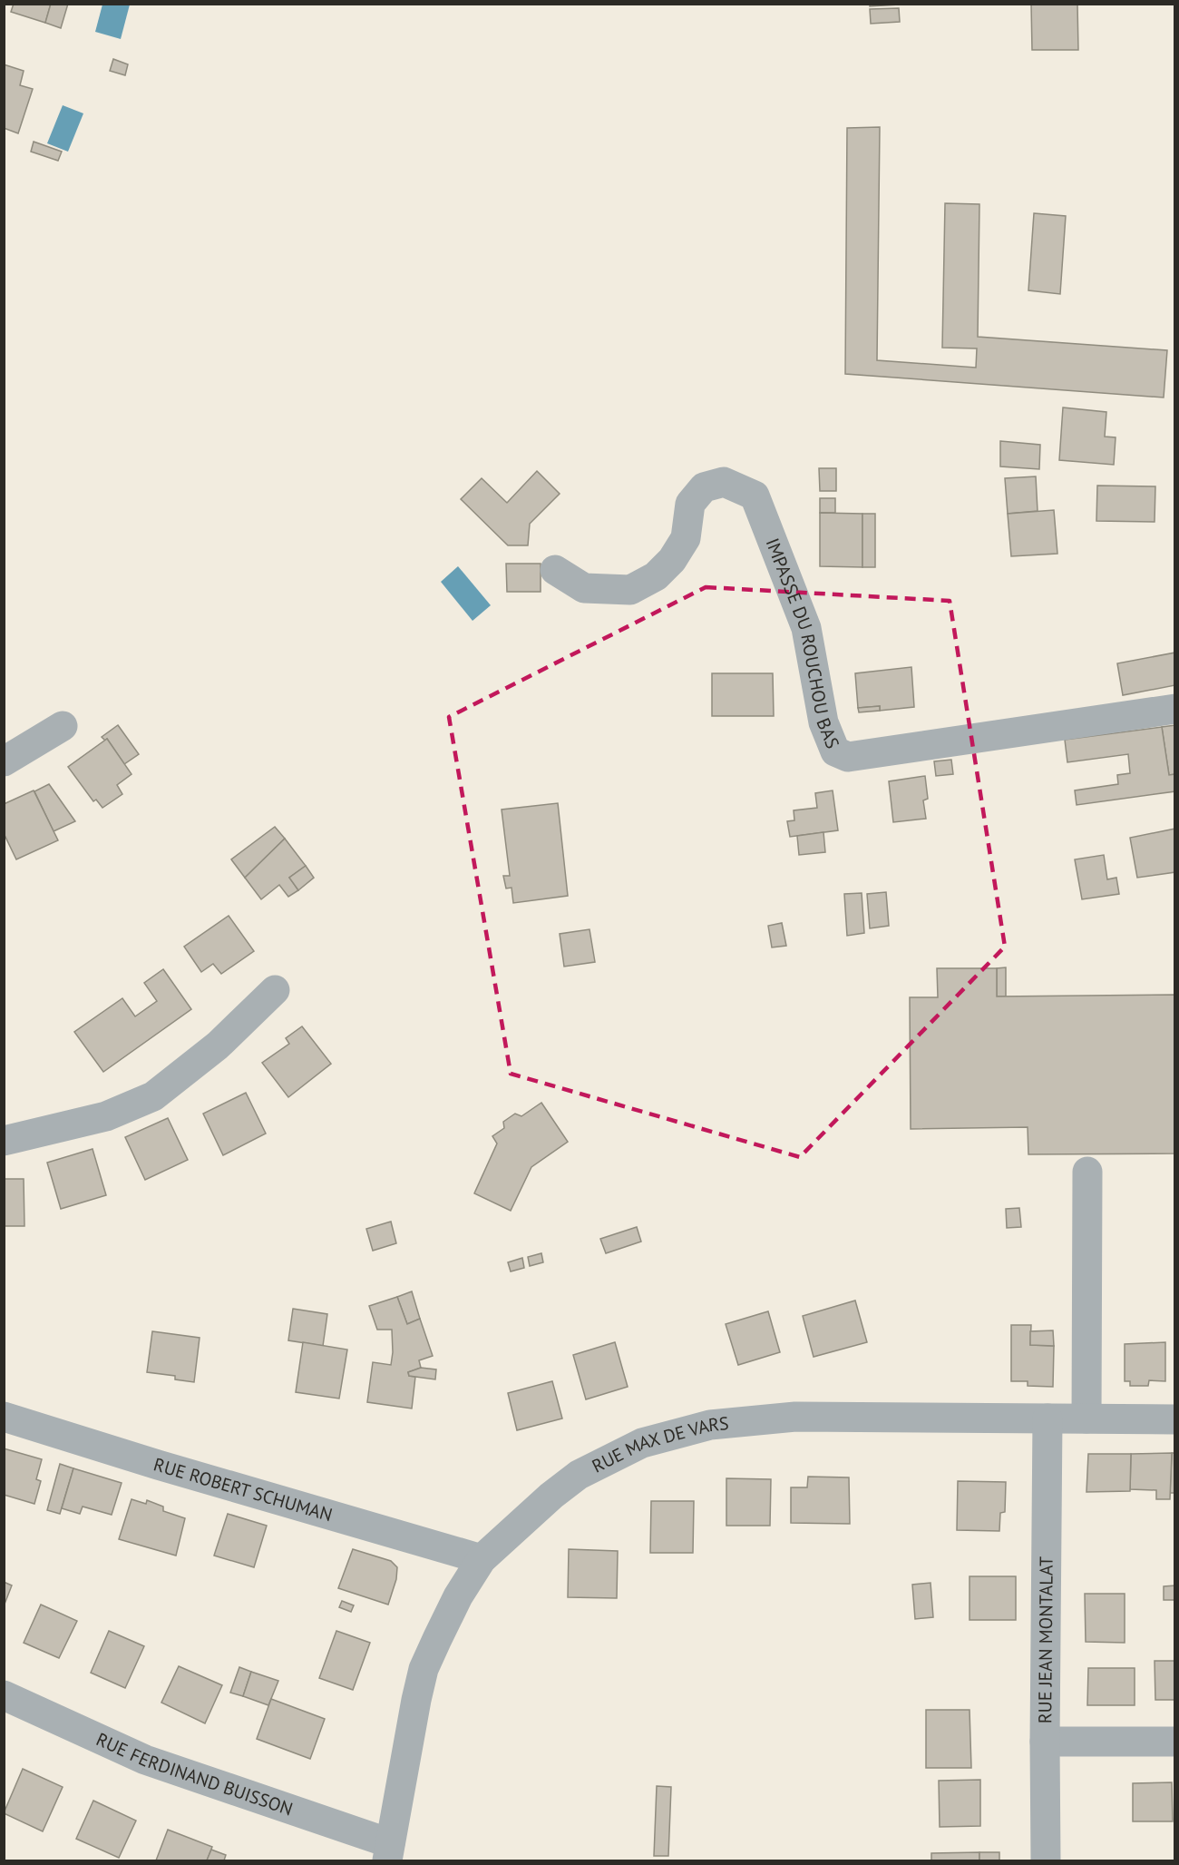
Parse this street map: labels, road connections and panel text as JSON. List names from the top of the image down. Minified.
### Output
{"streets":{"street":["IMPASSE DU ROUCHOU BAS","RUE MAX DE VARS","RUE ROBERT SCHUMAN","RUE JEAN MONTALAT","RUE FERDINAND BUISSON"]},"crossings":[["RUE MAX DE VARS","RUE ROBERT SCHUMAN"],["RUE MAX DE VARS","RUE JEAN MONTALAT"],["RUE MAX DE VARS","RUE FERDINAND BUISSON"]]}
